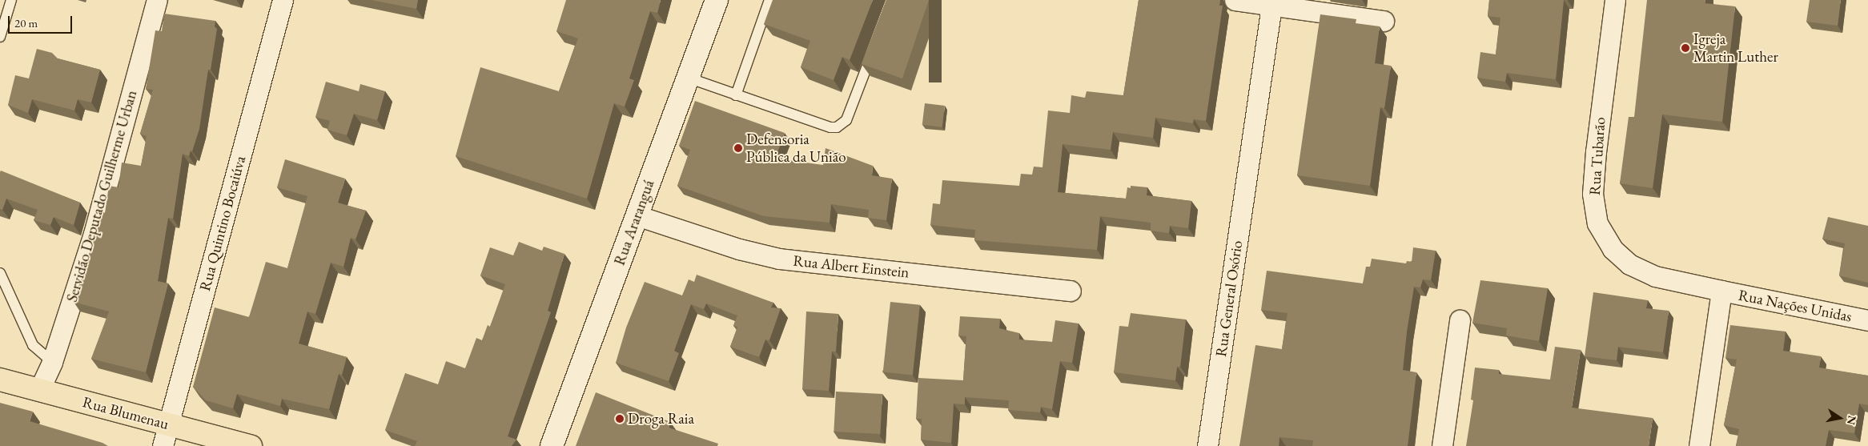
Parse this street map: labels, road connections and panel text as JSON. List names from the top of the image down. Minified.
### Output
{"streets":{"main road":["Rua Blumenau"],"street":["Rua Tubarão","Servidão Deputado Guilherme Urban","Rua Araranguá","Rua Quintino Bocaiúva","Rua Albert Einstein","Rua General Osório","Rua Nações Unidas"]},"crossings":[["Rua Tubarão","Rua Nações Unidas"],["Servidão Deputado Guilherme Urban","Rua Blumenau"],["Rua Araranguá","Rua Albert Einstein"],["Rua Quintino Bocaiúva","Rua Blumenau"]],"places":["Igreja Martin Luther","Defensoria Pública da União","Droga Raia"],"scale_bar":"20 m","north":"right"}
